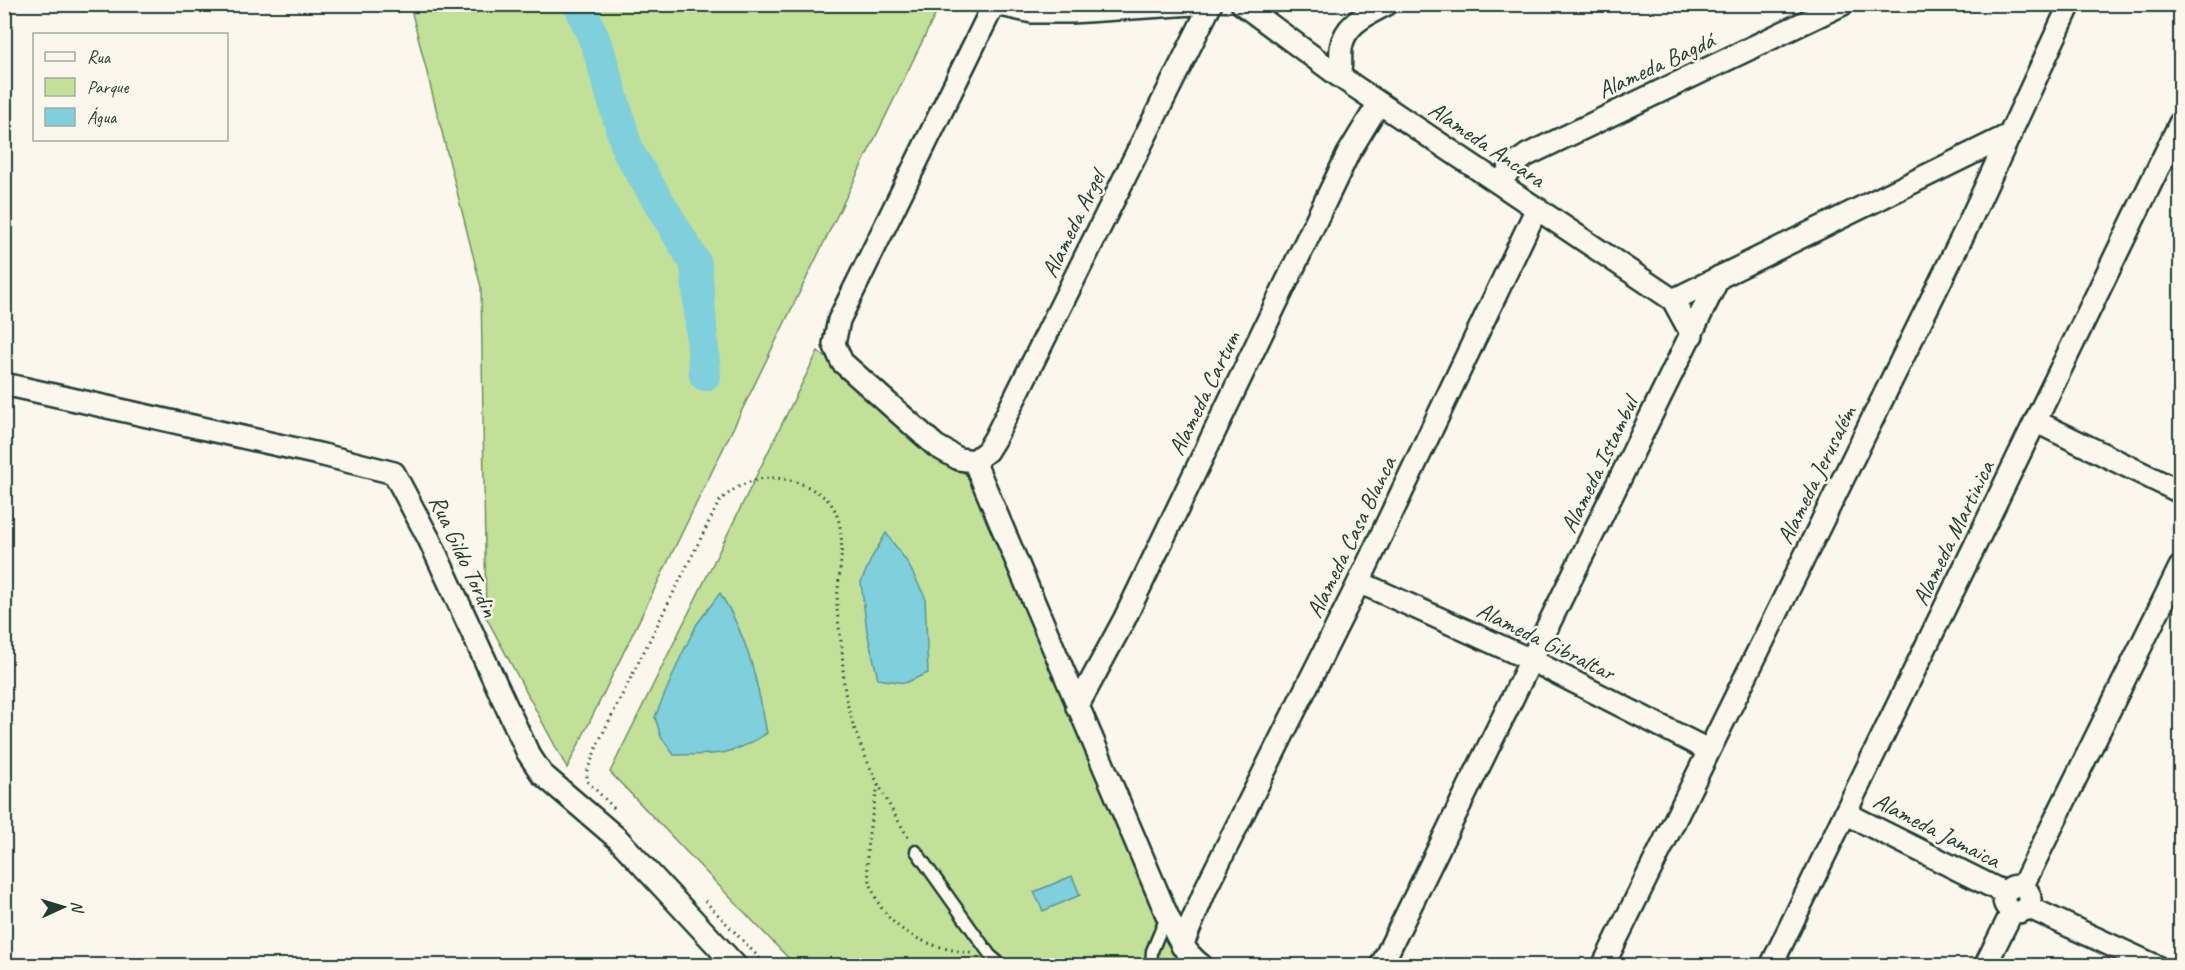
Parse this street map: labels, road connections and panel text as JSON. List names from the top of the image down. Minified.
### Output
{"streets":{"street":["Alameda Bagdá","Alameda Ancara","Alameda Argel","Alameda Cartum","Alameda Istambul","Alameda Jerusalém","Alameda Martinica","Alameda Casa Blanca","Rua Gildo Tordin","Alameda Gibraltar","Alameda Jamaica"]},"crossings":[["Alameda Bagdá","Alameda Ancara"],["Alameda Ancara","Alameda Cartum"],["Alameda Ancara","Alameda Istambul"],["Alameda Ancara","Alameda Casa Blanca"],["Alameda Istambul","Alameda Gibraltar"],["Alameda Jerusalém","Alameda Gibraltar"],["Alameda Martinica","Alameda Jamaica"],["Alameda Casa Blanca","Alameda Gibraltar"]],"legend":["Rua","Parque","Água"],"north":"right"}
